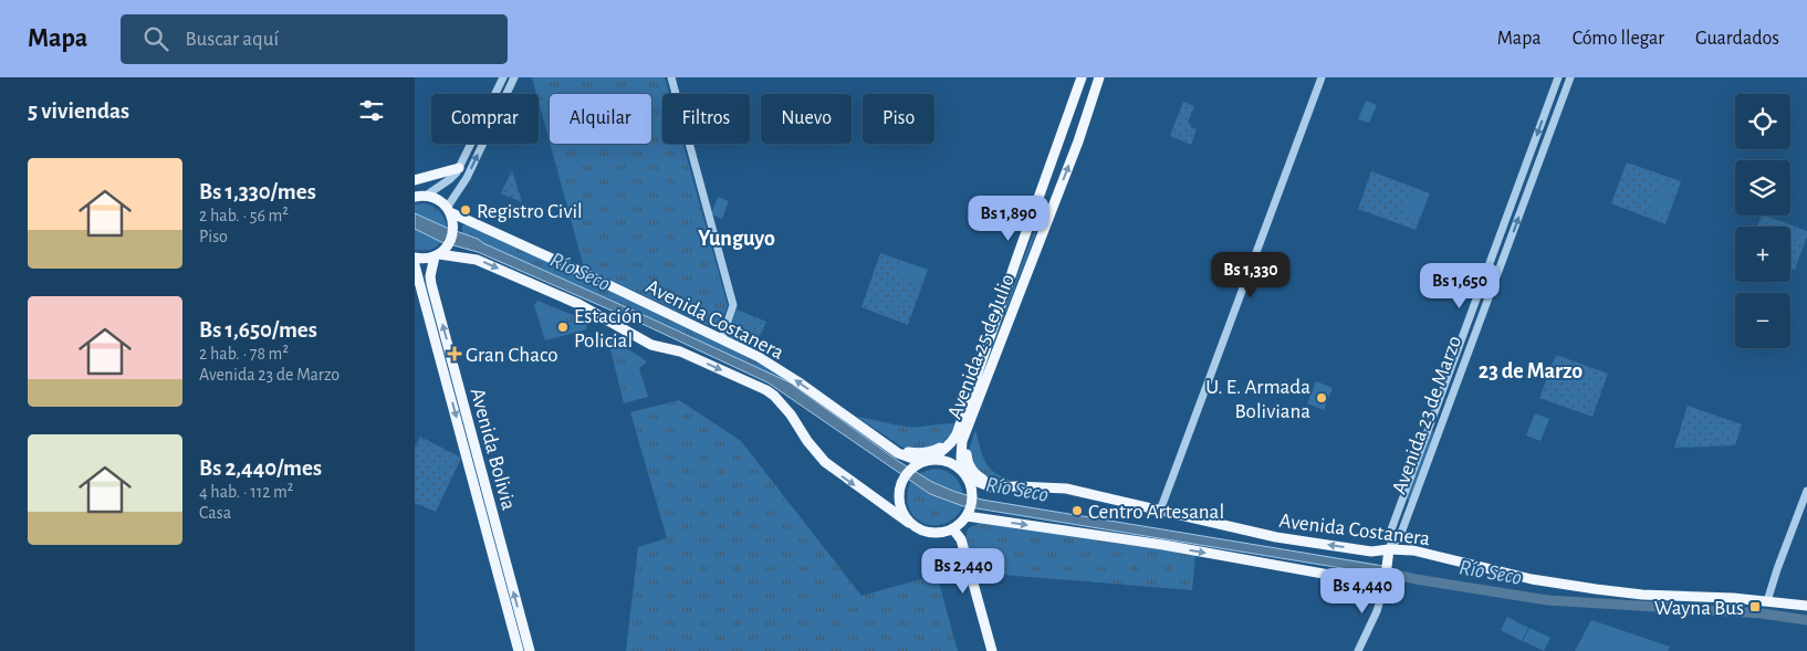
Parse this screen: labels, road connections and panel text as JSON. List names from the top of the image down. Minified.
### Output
{"streets":{"main road":["Avenida Costanera","Avenida 25 de Julio","Avenida Bolivia"],"street":["Avenida 23 de Marzo"]},"crossings":[["Avenida Costanera","Avenida 25 de Julio"],["Avenida Costanera","Avenida 23 de Marzo"],["Avenida Costanera","Avenida Bolivia"]],"districts":["Yunguyo","23 de Marzo"],"water":["Río Seco"],"places":{"other":["Registro Civil","Estación Policial","U. E. Armada Boliviana","Centro Artesanal"],"health":["Gran Chaco"],"transit":["Wayna Bus"]},"page":{"header":"Mapa","search":"Buscar aquí","nav":["Mapa","Cómo llegar","Guardados"],"heading":"5 viviendas","map_buttons":["+","−"],"chip":["Comprar","Alquilar","Filtros","Nuevo","Piso"],"list":[{"name":"Bs 1,330/mes","note":"2 hab. · 56 m² · Piso"},{"name":"Bs 1,650/mes","note":"2 hab. · 78 m² · Avenida 23 de Marzo"},{"name":"Bs 2,440/mes","note":"4 hab. · 112 m² · Casa"}],"price":["Bs 1,890","Bs 1,330","Bs 1,650","Bs 2,440","Bs 4,440"]}}
